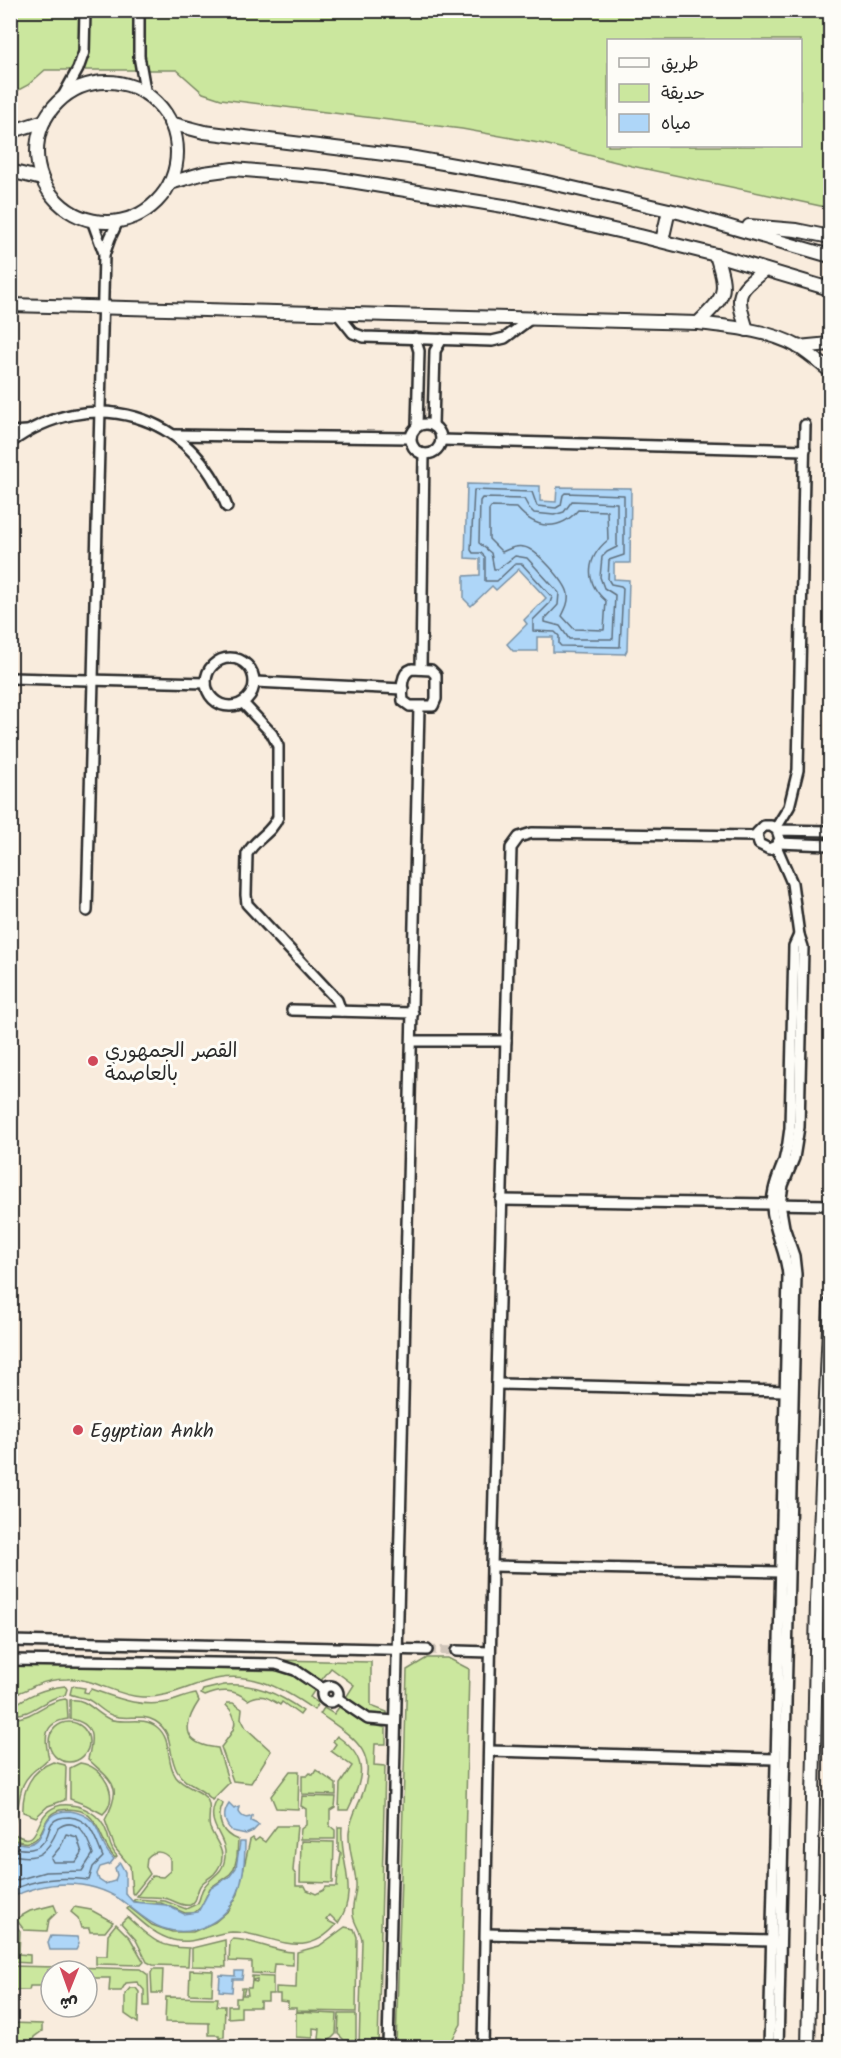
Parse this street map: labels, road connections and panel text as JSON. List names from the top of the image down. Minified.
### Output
{"places":["القصر الجمهوري بالعاصمة","Egyptian Ankh"],"legend":["طريق","حديقة","مياه"],"north":"bottom"}
